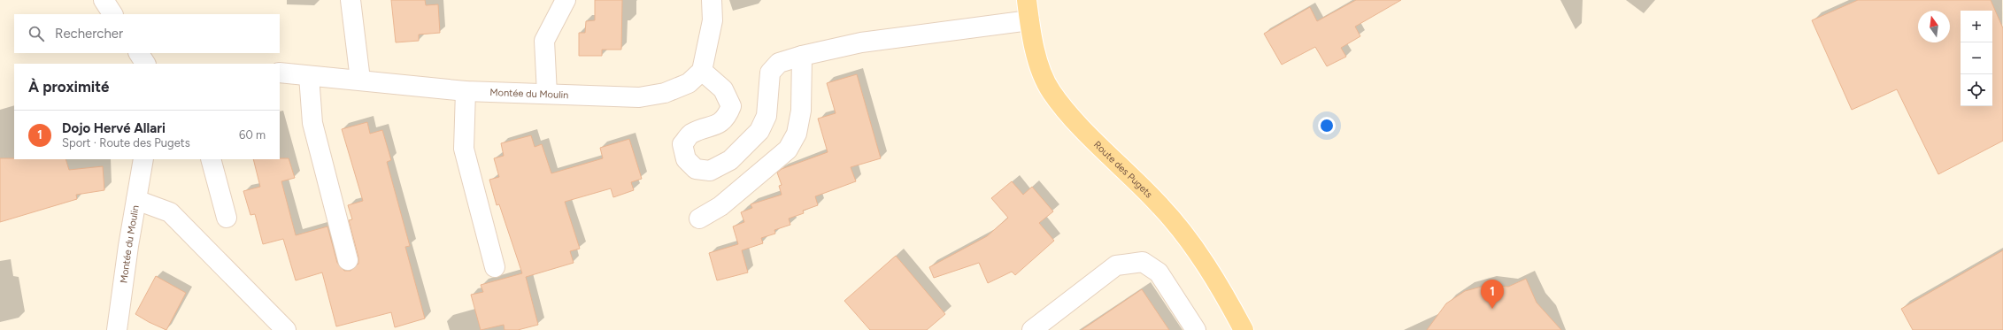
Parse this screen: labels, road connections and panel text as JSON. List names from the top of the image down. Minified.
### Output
{"streets":{"main road":["Route des Pugets"],"street":["Montée du Moulin"]},"north":"top","page":{"map_buttons":["+","−"],"search":"Rechercher","heading":"À proximité","list":[{"mark":"1","name":"Dojo Hervé Allari","note":"Sport · Route des Pugets","value":"60 m"}],"pins":"1"}}
